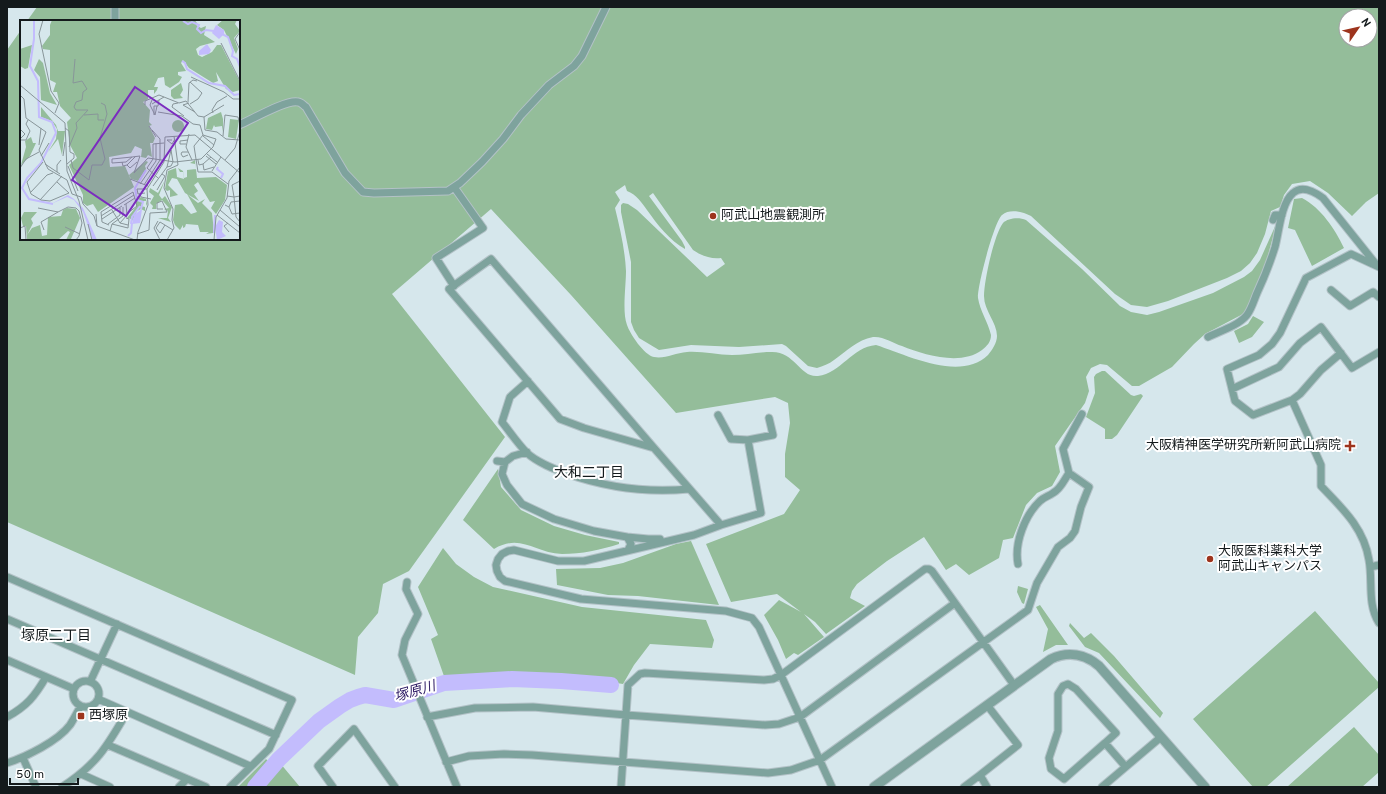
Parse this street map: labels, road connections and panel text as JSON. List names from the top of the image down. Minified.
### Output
{"districts":["大和二丁目","塚原二丁目"],"water":["塚原川"],"places":{"other":["阿武山地震観測所","大阪医科薬科大学 阿武山キャンパス"],"health":["大阪精神医学研究所新阿武山病院"],"transit":["西塚原"]},"scale_bar":"50 m","north":"top right"}
